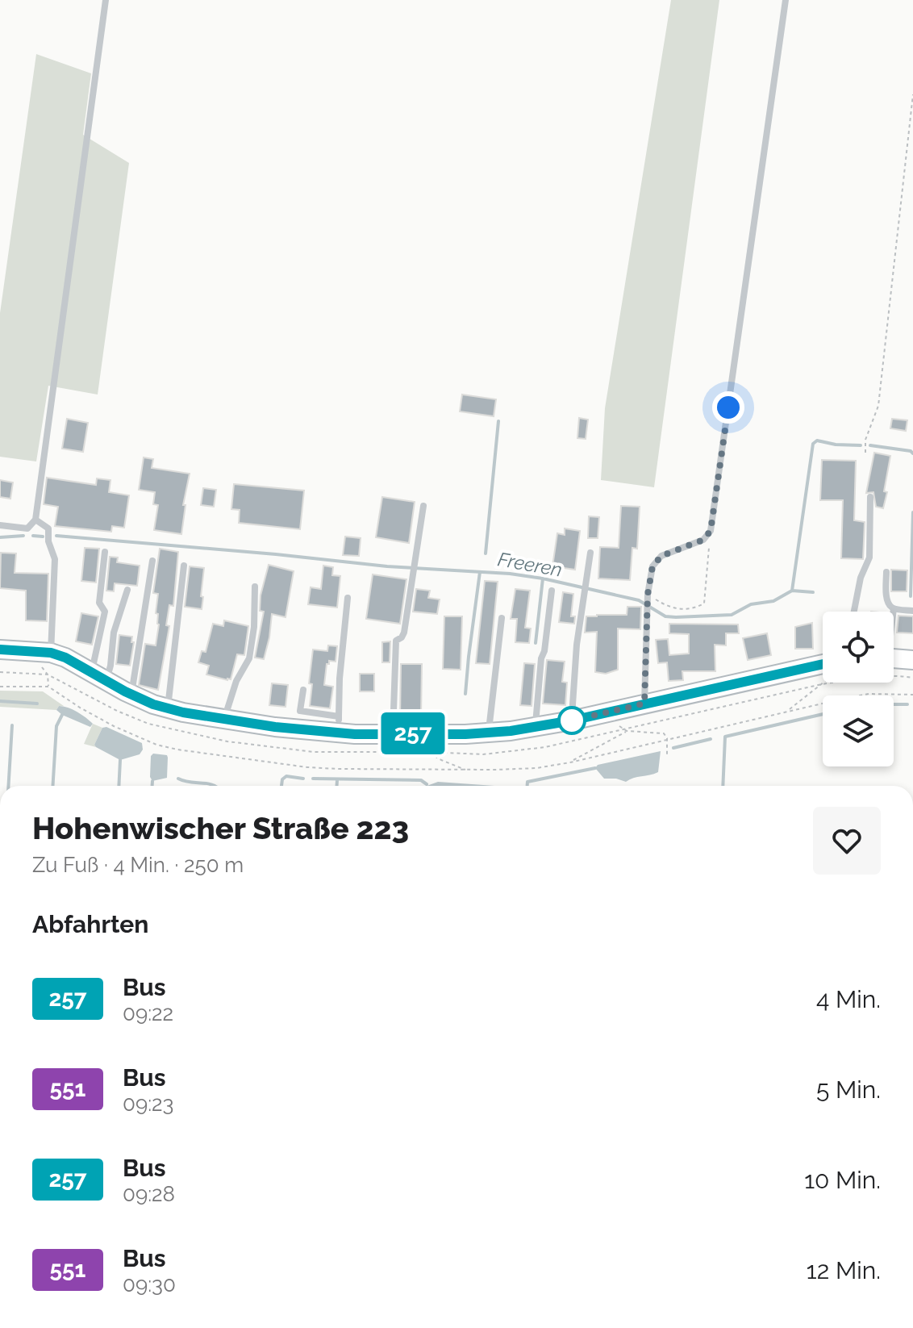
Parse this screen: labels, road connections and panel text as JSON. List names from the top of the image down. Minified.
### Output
{"water":["Freeren"],"lines":["bus line 257"],"page":{"on_map":"257","heading":[["Hohenwischer Straße 223","Zu Fuß · 4 Min. · 250 m"],"Abfahrten"],"list":[{"mark":"257","name":"Bus","note":"09:22","value":"4 Min."},{"mark":"551","name":"Bus","note":"09:23","value":"5 Min."},{"mark":"257","name":"Bus","note":"09:28","value":"10 Min."},{"mark":"551","name":"Bus","note":"09:30","value":"12 Min."}]}}
